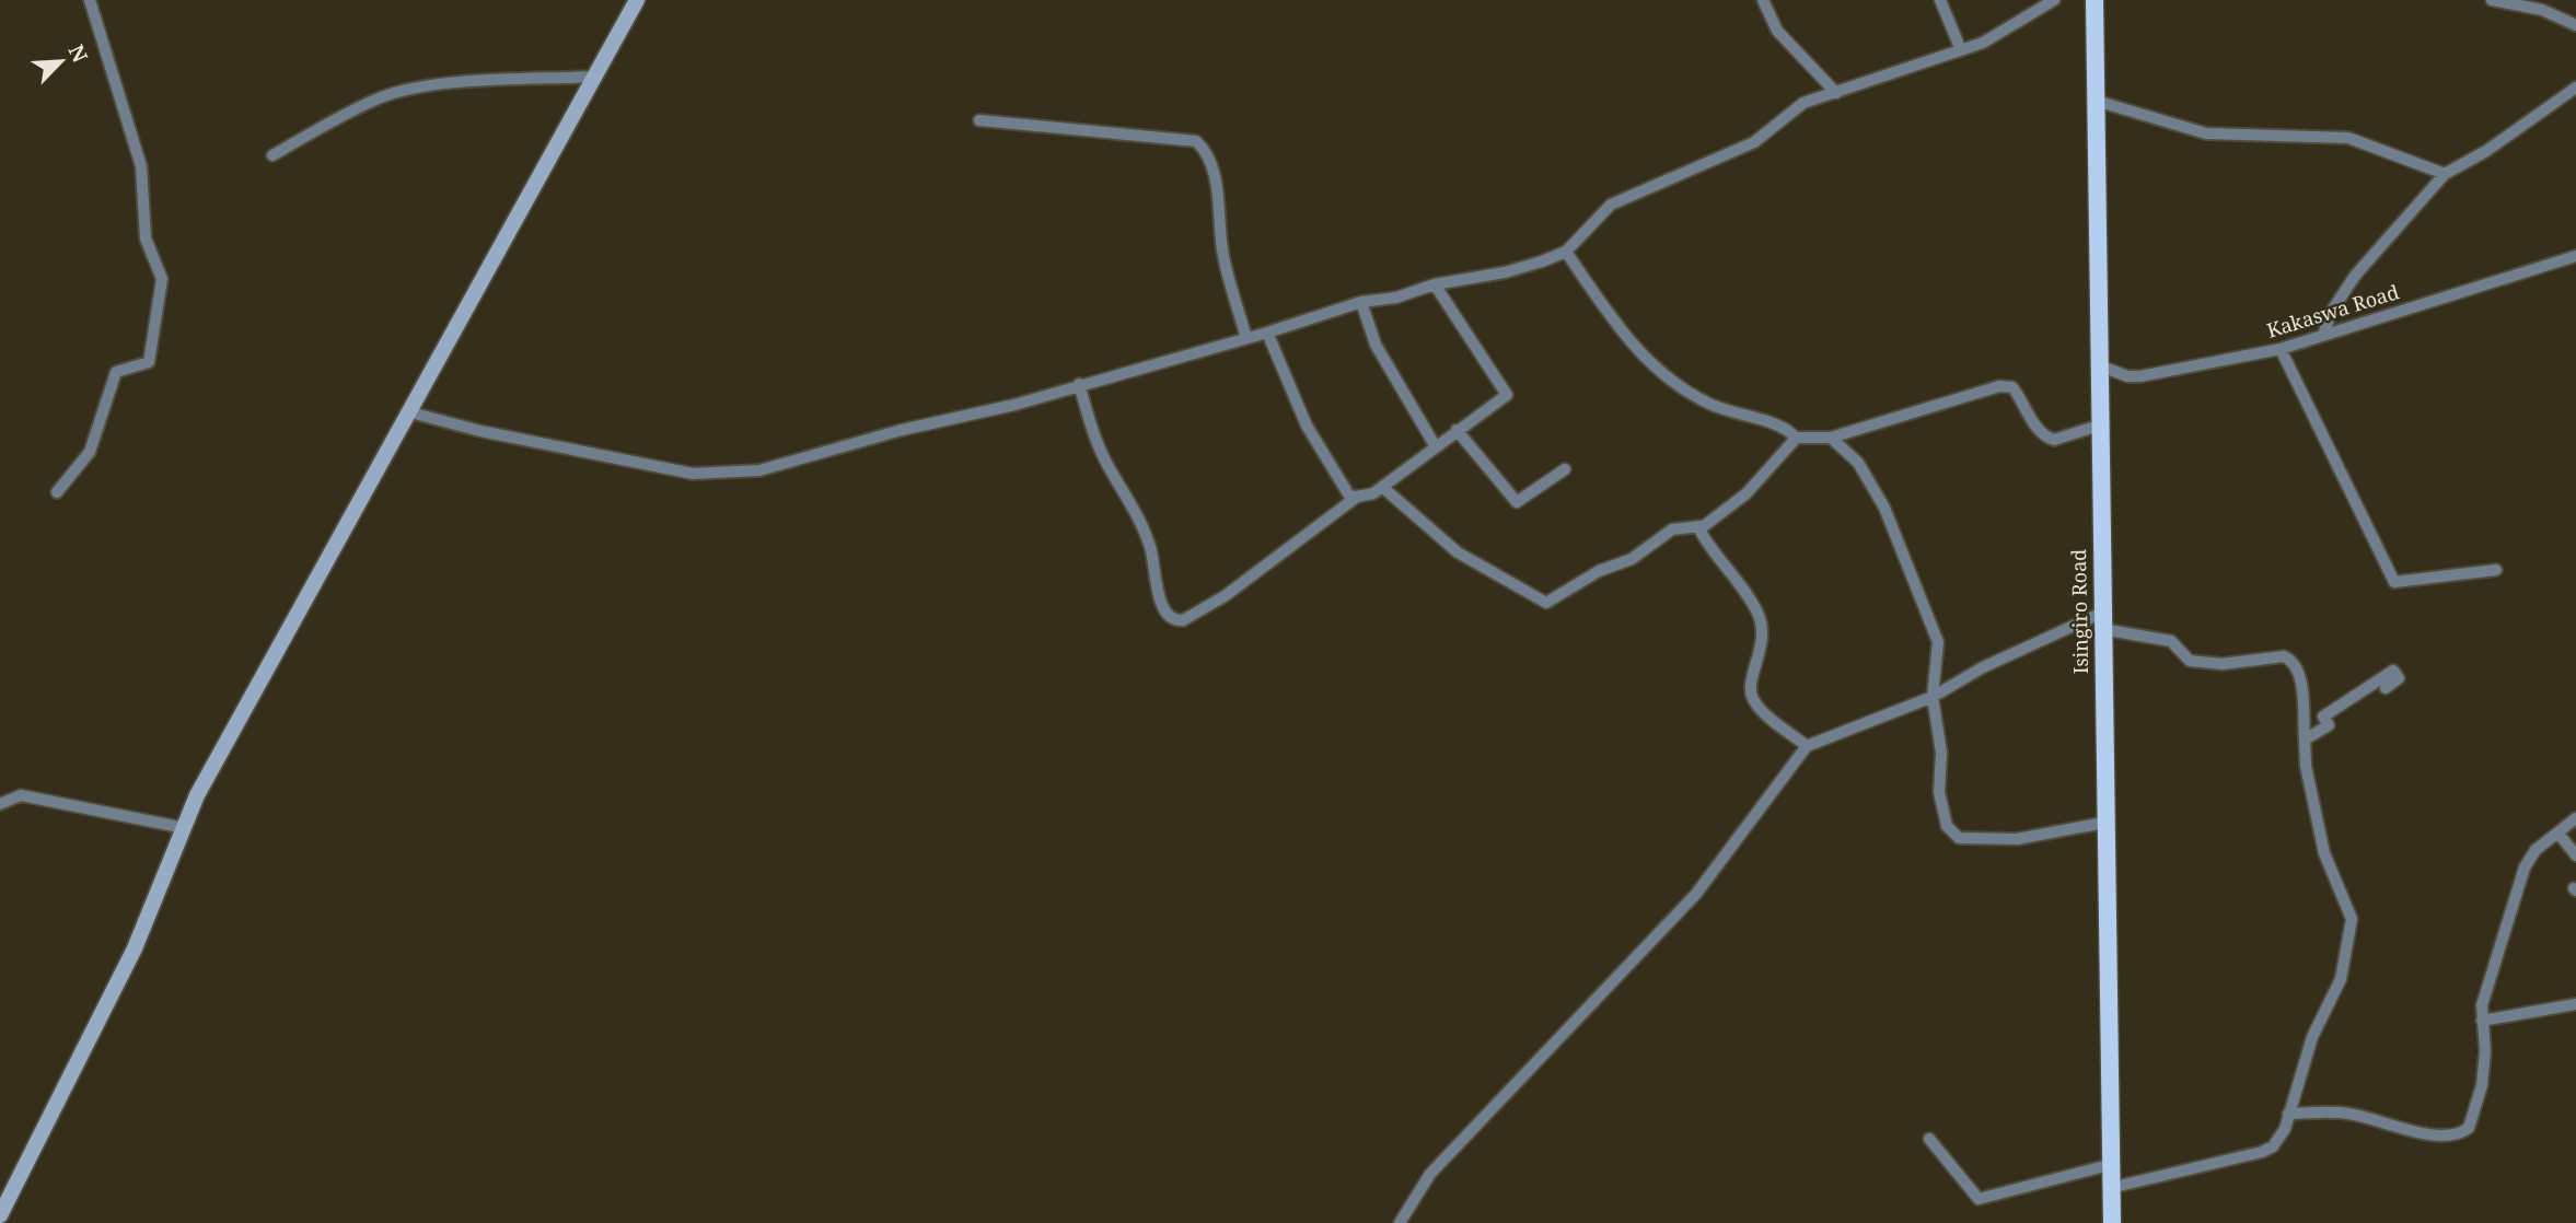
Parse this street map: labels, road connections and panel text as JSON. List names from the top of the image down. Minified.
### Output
{"streets":{"main road":["Isingiro Road"],"street":["Kakaswa Road"]},"crossings":[["Kakaswa Road","Isingiro Road"]],"north":"top right"}
